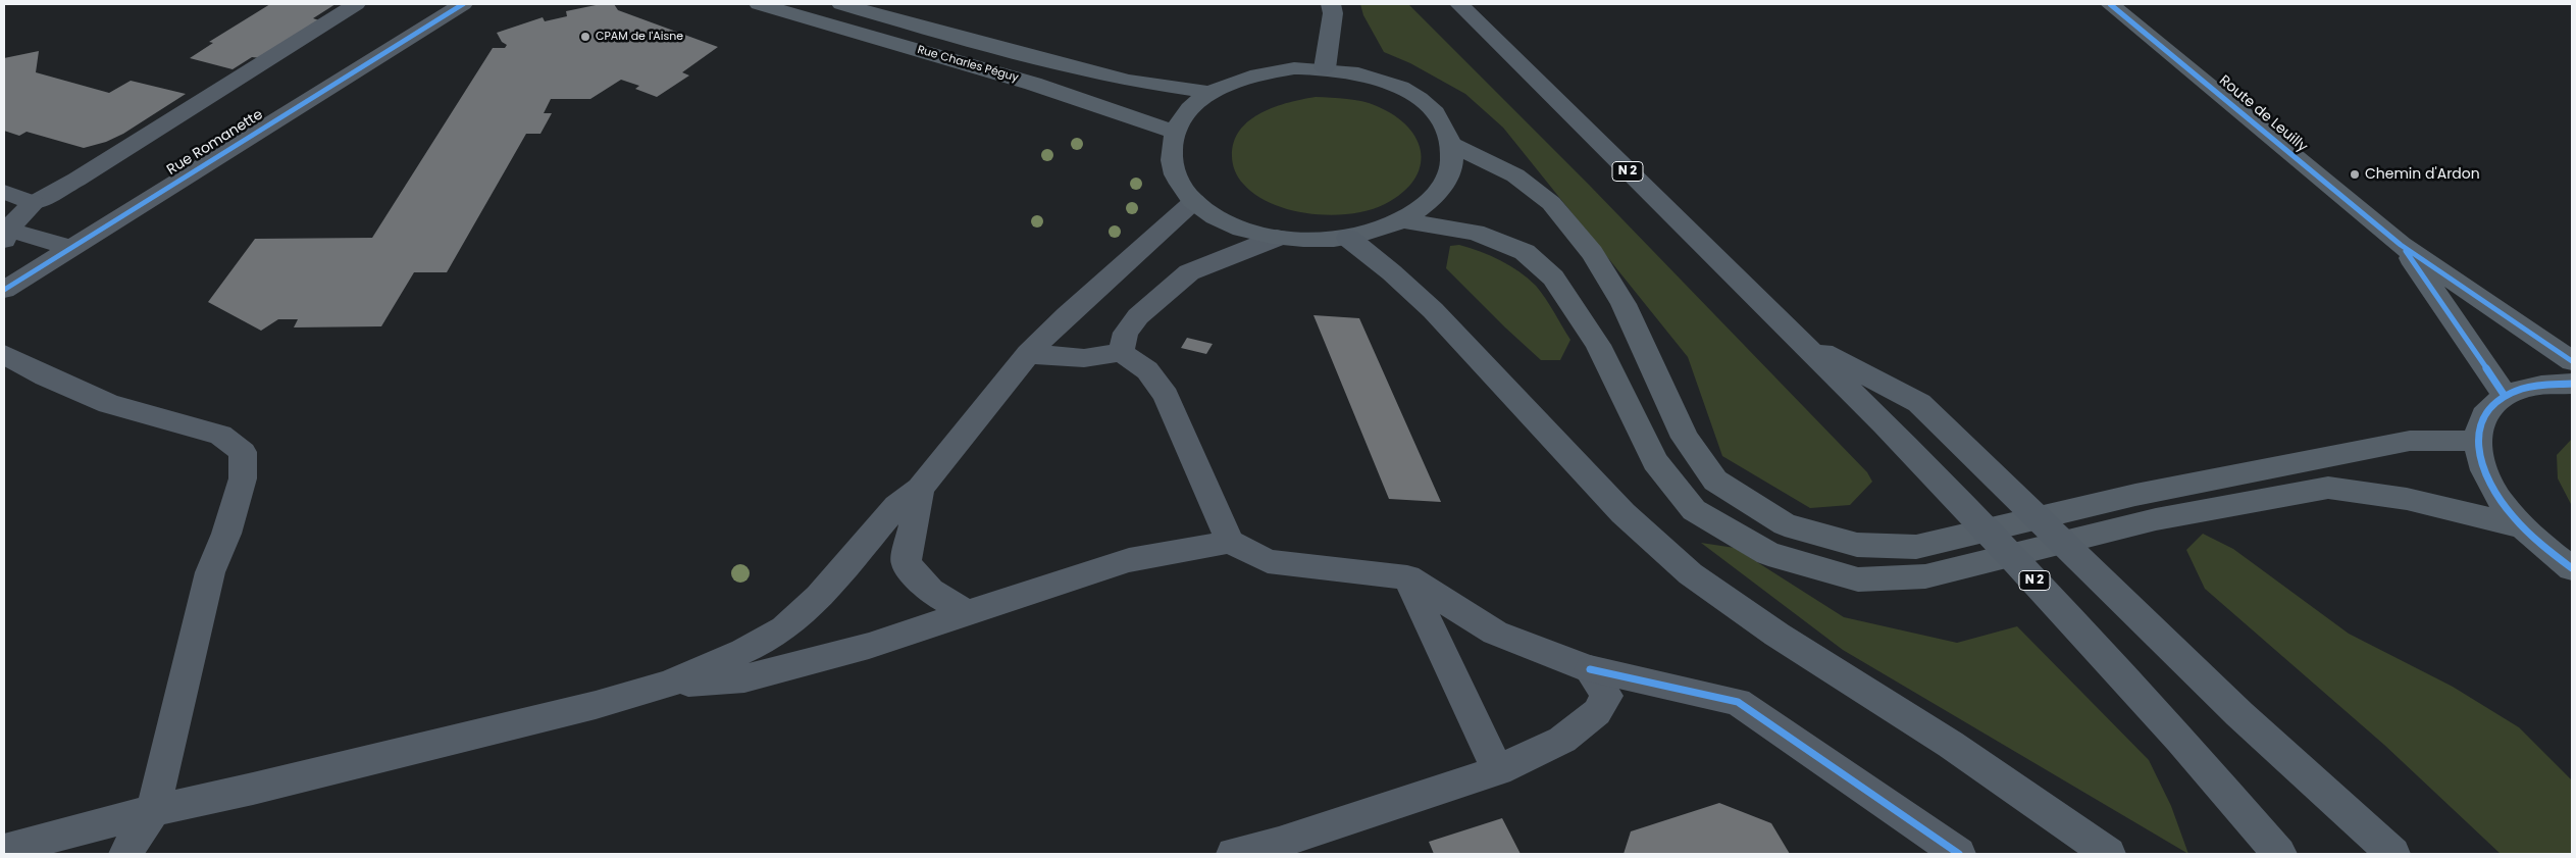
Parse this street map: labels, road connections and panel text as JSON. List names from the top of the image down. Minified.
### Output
{"streets":{"main road":["Rue Charles Péguy","Route de Leuilly","N 2"],"street":["Rue Romanette"]},"places":["CPAM de l'Aisne","Chemin d'Ardon"]}
